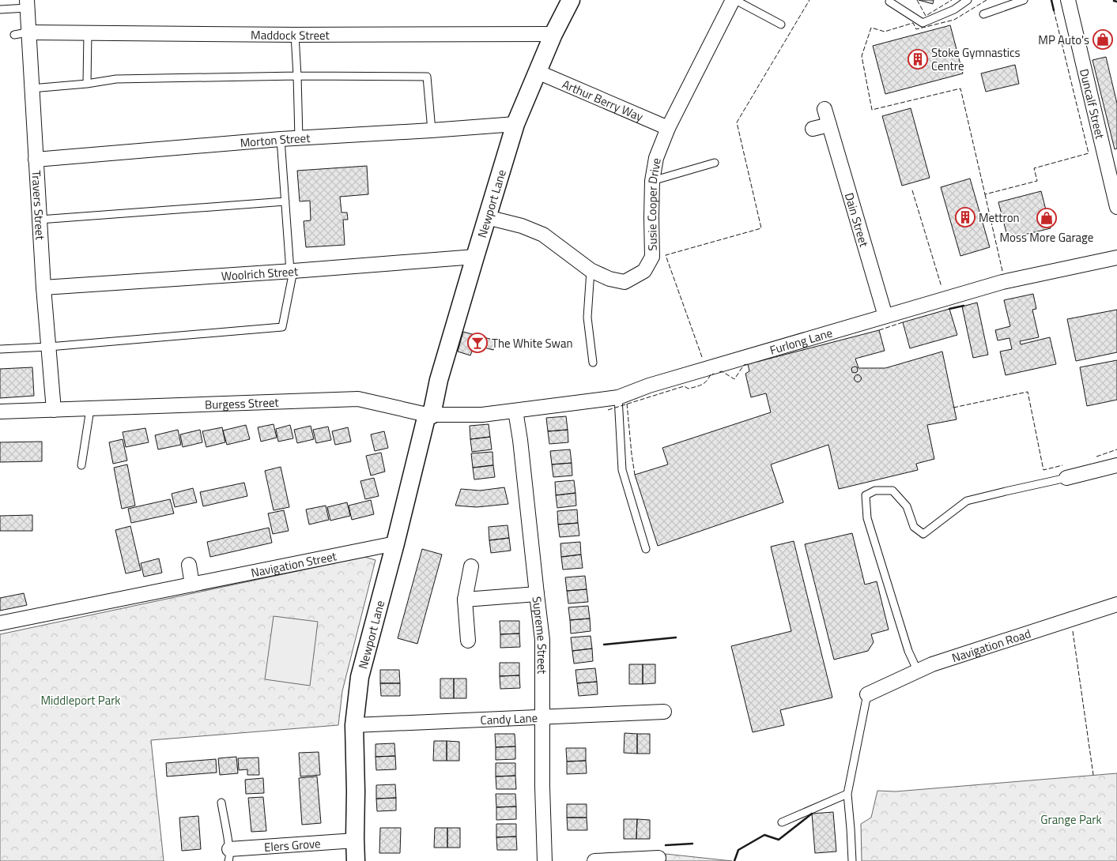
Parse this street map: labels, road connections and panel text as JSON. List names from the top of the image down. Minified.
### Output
{"streets":{"street":["Maddock Street","Arthur Berry Way","Duncalf Street","Morton Street","Newport Lane","Susie Cooper Drive","Travers Street","Dain Street","Woolrich Street","Furlong Lane","Burgess Street","Navigation Street","Supreme Street","Navigation Road","Candy Lane","Elers Grove"]},"crossings":[["Maddock Street","Newport Lane"],["Maddock Street","Travers Street"],["Arthur Berry Way","Newport Lane"],["Arthur Berry Way","Susie Cooper Drive"],["Morton Street","Newport Lane"],["Morton Street","Travers Street"],["Newport Lane","Susie Cooper Drive"],["Newport Lane","Woolrich Street"],["Newport Lane","Burgess Street"],["Newport Lane","Navigation Street"],["Newport Lane","Candy Lane"],["Newport Lane","Elers Grove"],["Travers Street","Woolrich Street"],["Travers Street","Burgess Street"],["Dain Street","Furlong Lane"],["Furlong Lane","Burgess Street"],["Furlong Lane","Supreme Street"],["Supreme Street","Candy Lane"]],"parks":["Middleport Park","Grange Park"],"places":{"shop":["MP Auto's","Moss More Garage"],"building":["Stoke Gymnastics Centre","Mettron"],"bar":["The White Swan"]}}
